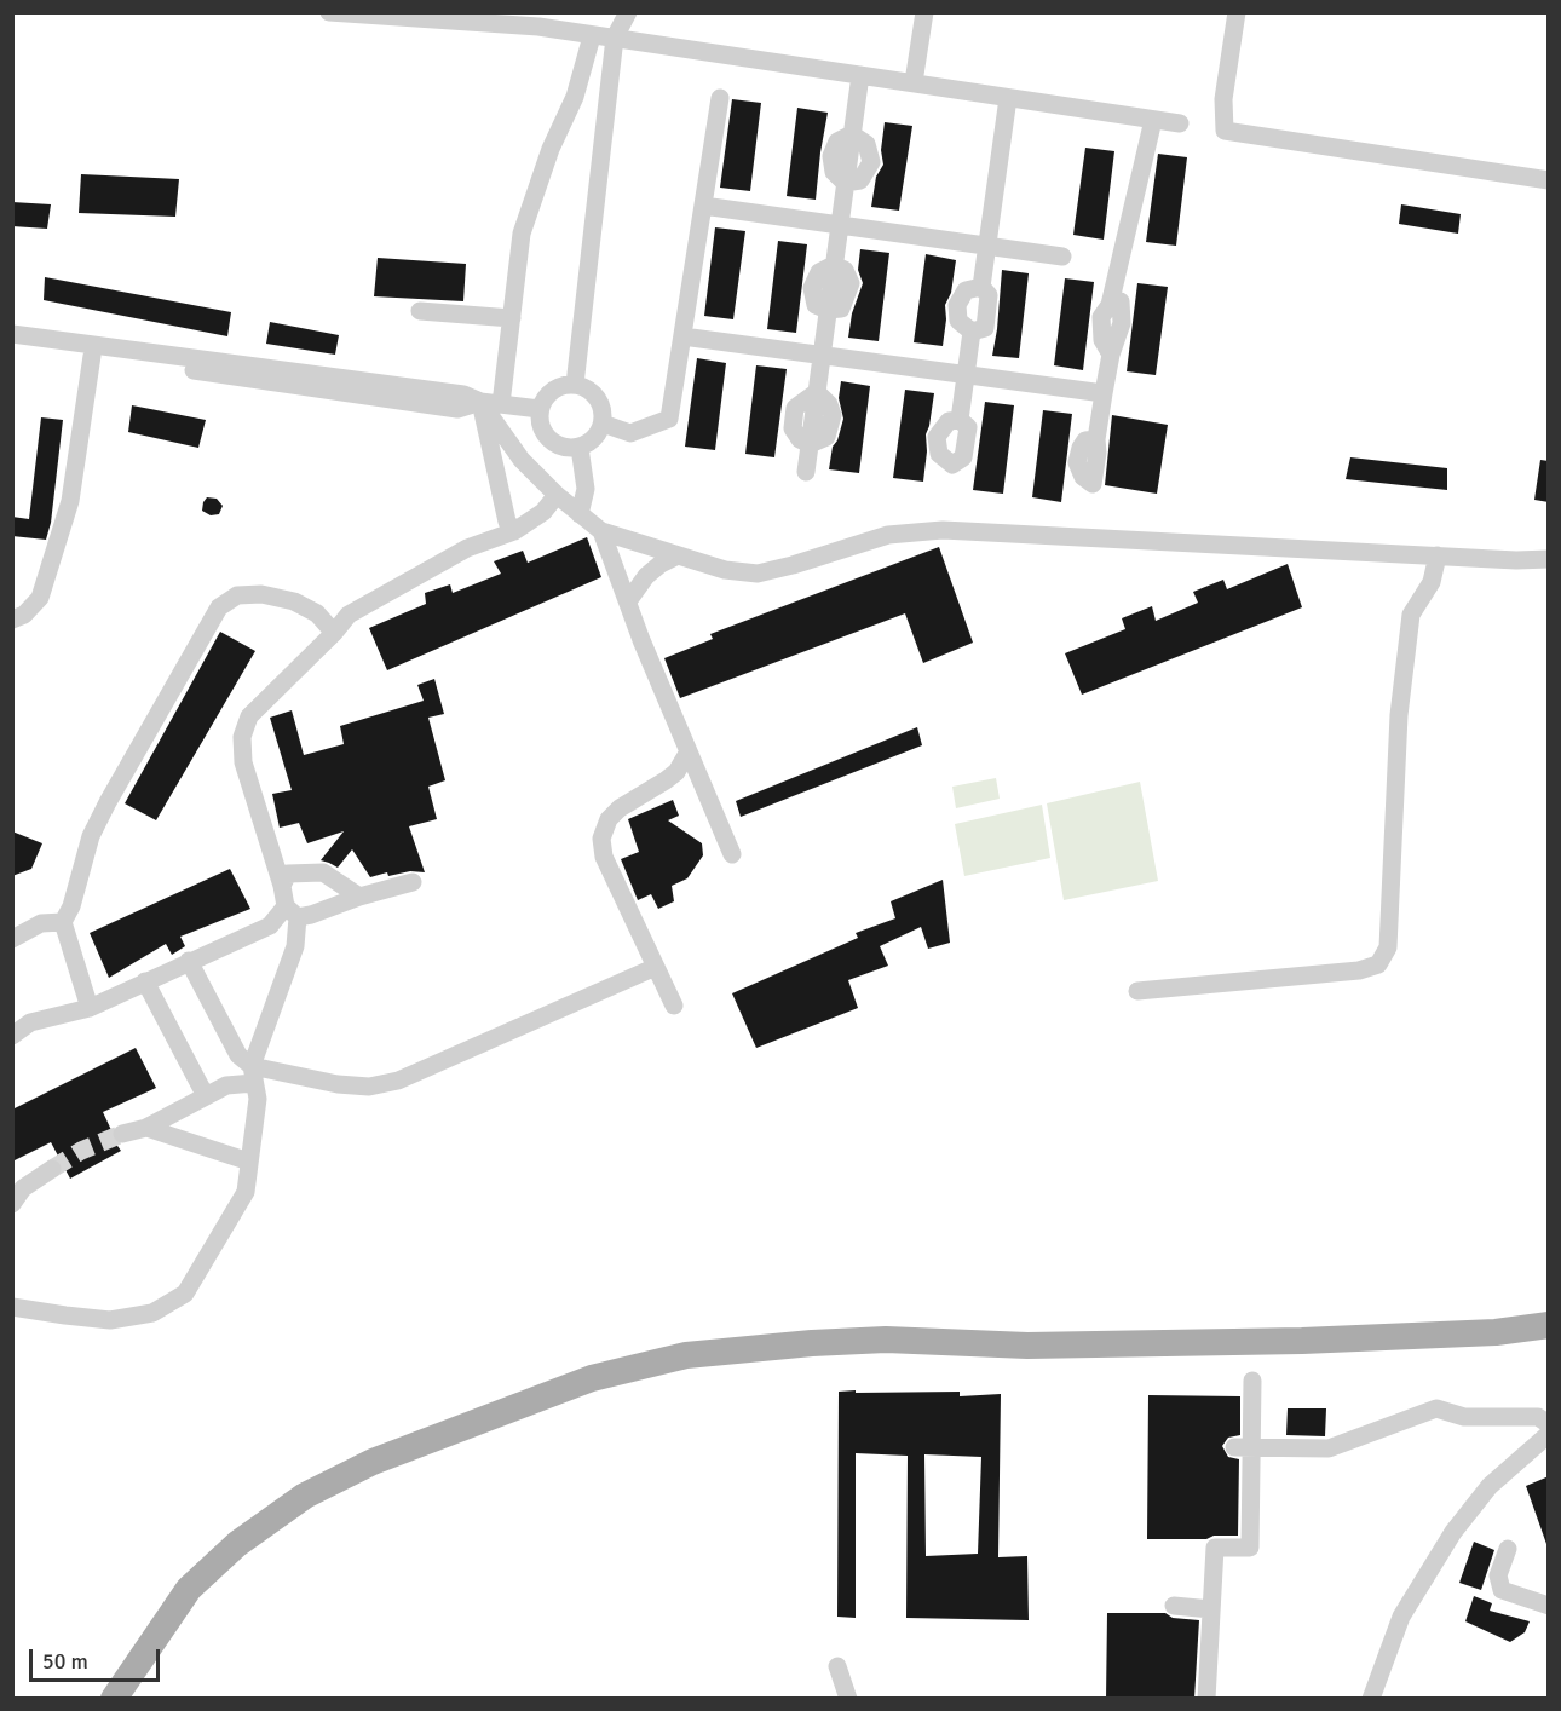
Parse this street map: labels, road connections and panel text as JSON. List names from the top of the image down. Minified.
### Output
{"scale_bar":"50 m"}
